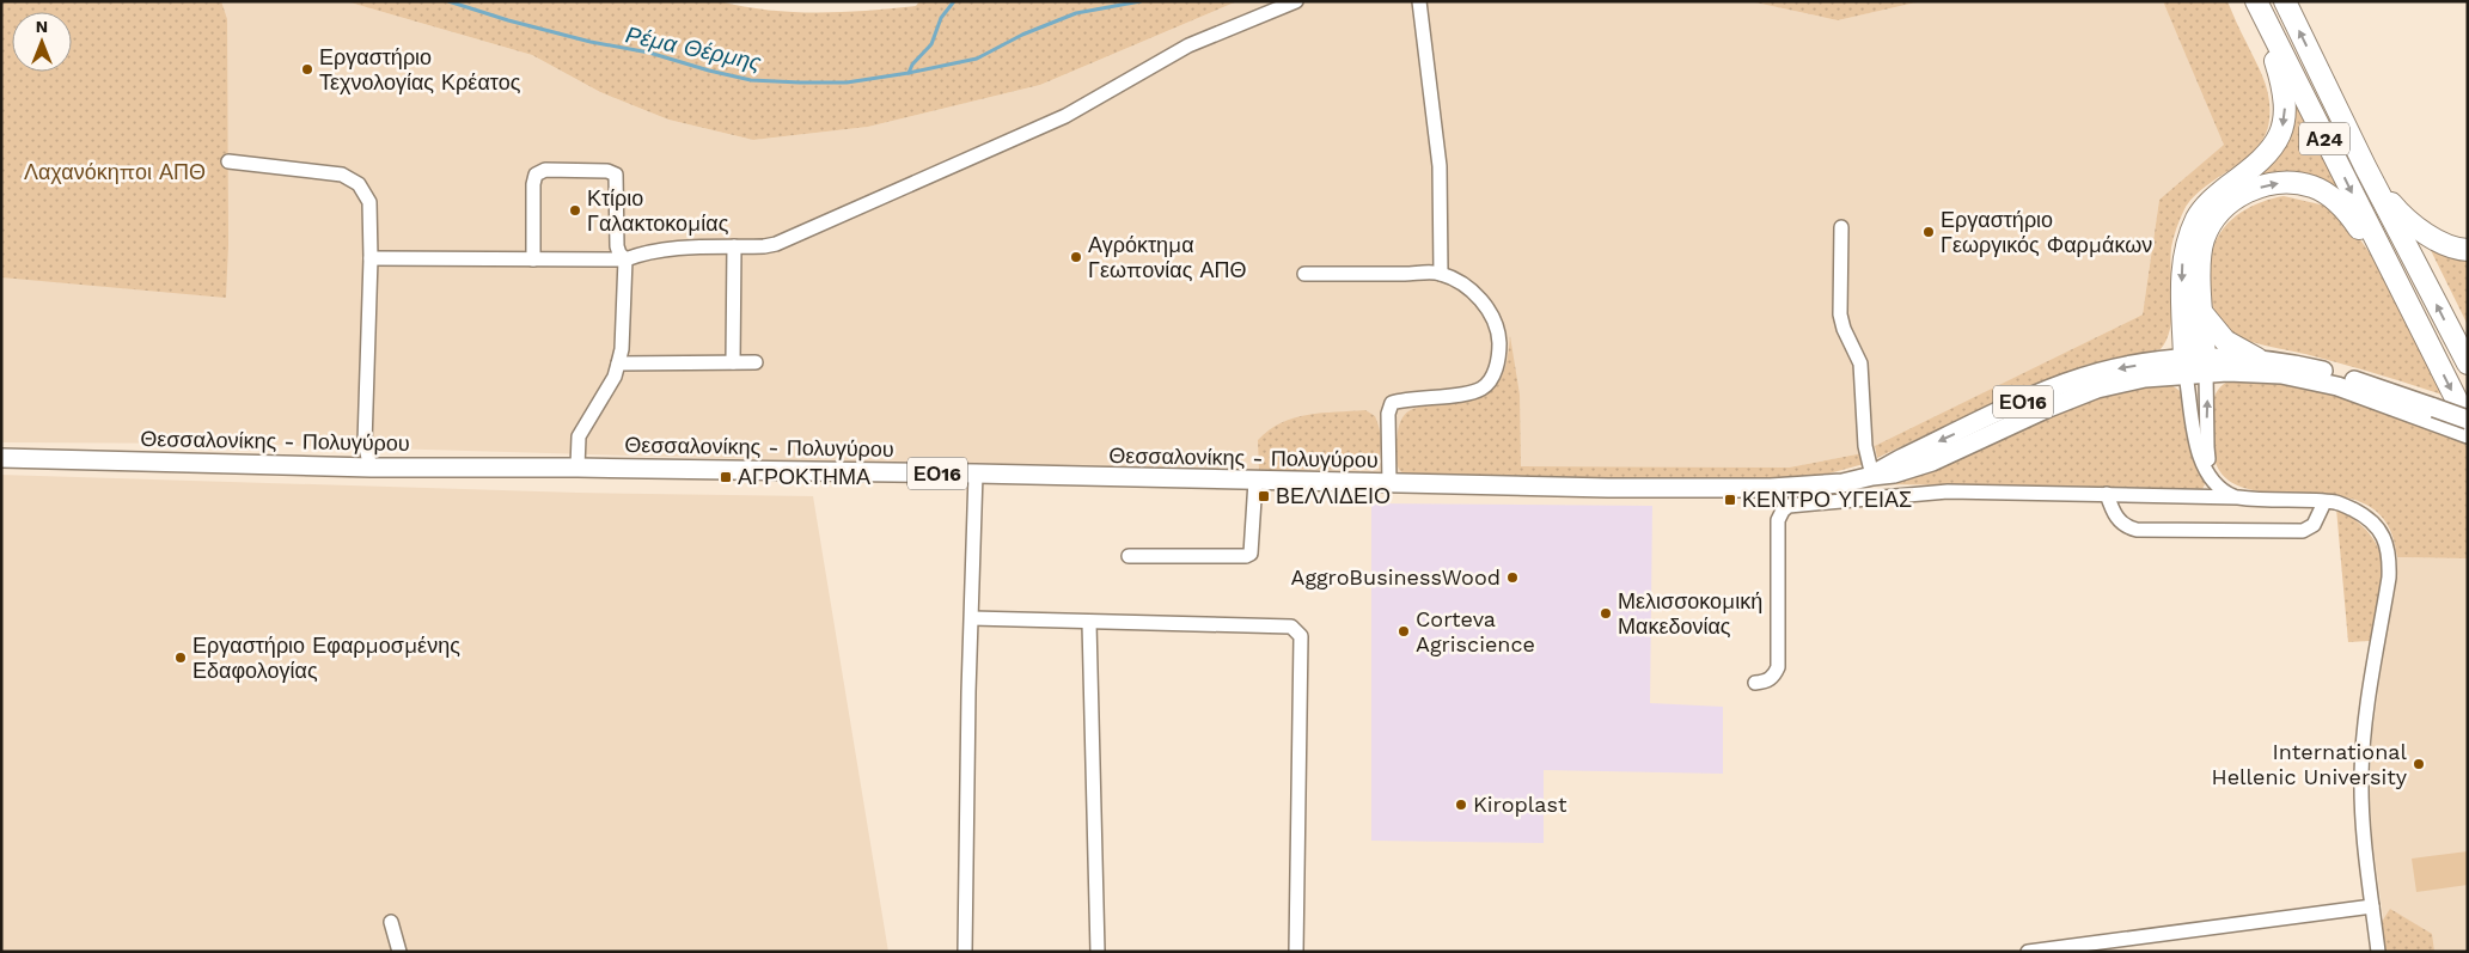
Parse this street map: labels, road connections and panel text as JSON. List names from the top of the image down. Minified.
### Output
{"streets":{"highway":["Α24"],"main road":["ΕΟ16","Θεσσαλονίκης - Πολυγύρου"]},"crossings":[["Α24","Θεσσαλονίκης - Πολυγύρου"]],"water":["Ρέμα Θέρμης"],"parks":["Λαχανόκηποι ΑΠΘ"],"places":{"other":["Εργαστήριο Τεχνολογίας Κρέατος","Κτίριο Γαλακτοκομίας","Εργαστήριο Γεωργικός Φαρμάκων","Αγρόκτημα Γεωπονίας ΑΠΘ","AggroBusinessWood","Μελισσοκομική Μακεδονίας","Corteva Agriscience","Εργαστήριο Εφαρμοσμένης Εδαφολογίας","International Hellenic University","Kiroplast"],"transit":["ΑΓΡΟΚΤΗΜΑ","ΒΕΛΛΙΔΕΙΟ","ΚΕΝΤΡΟ ΥΓΕΙΑΣ"]},"north":"top"}
